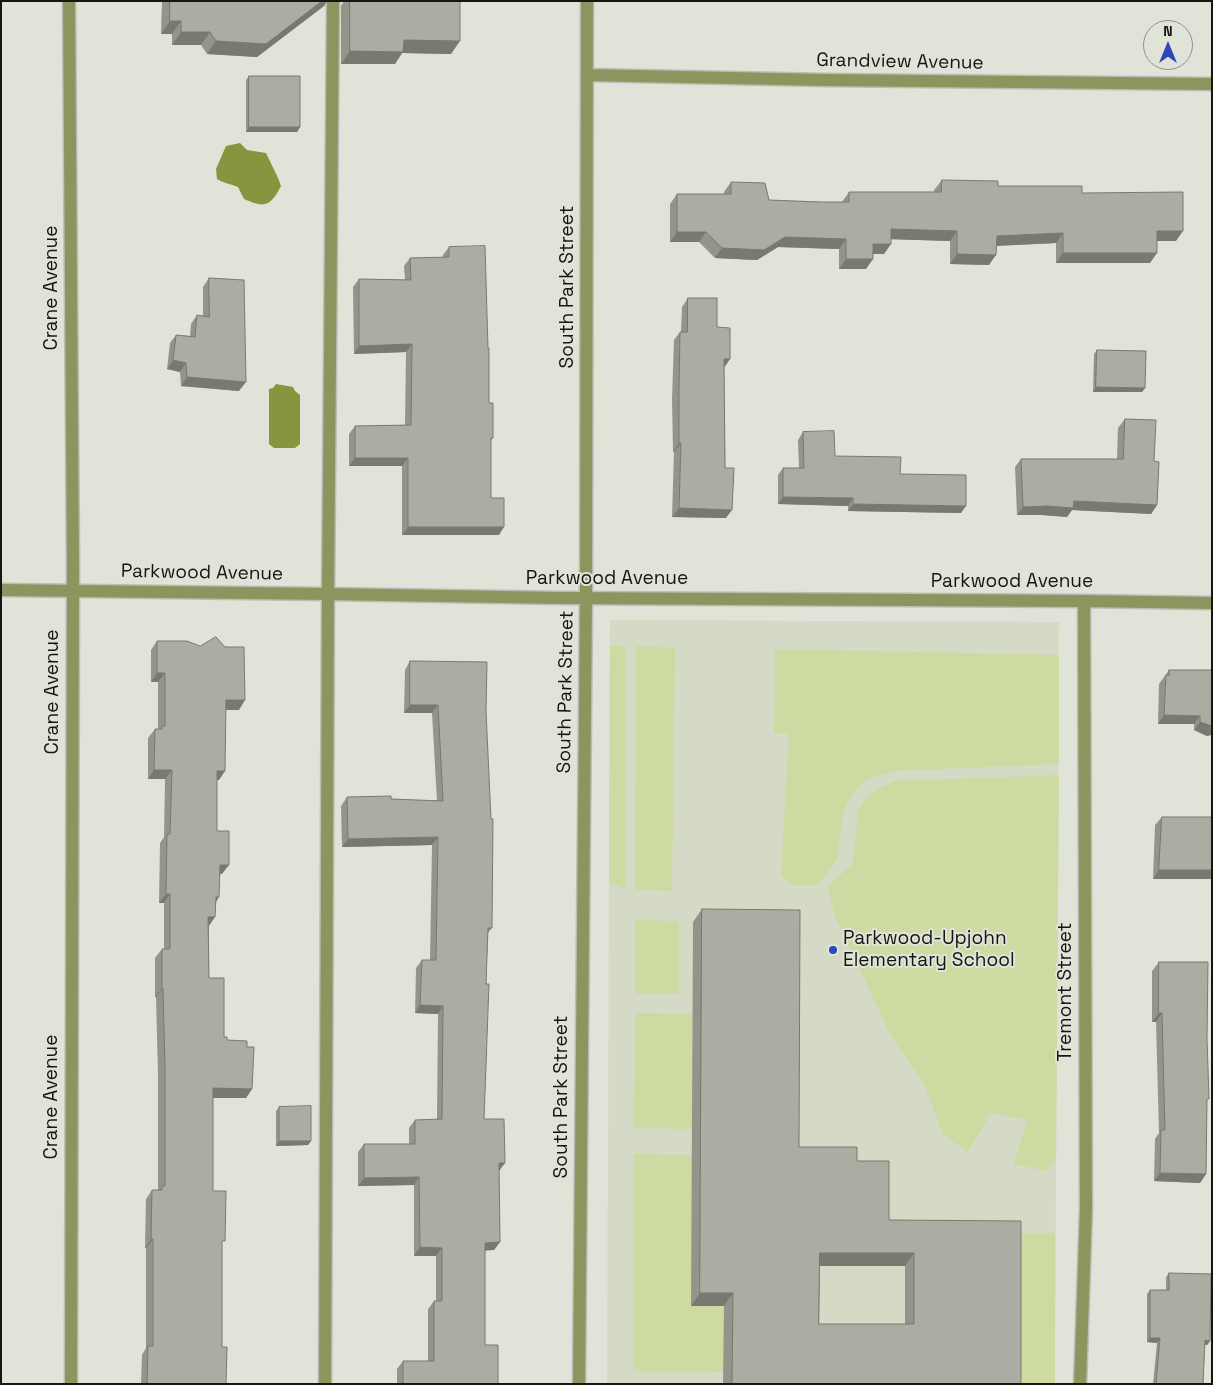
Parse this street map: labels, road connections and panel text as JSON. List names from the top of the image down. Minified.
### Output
{"streets":{"street":["Grandview Avenue","South Park Street","Crane Avenue","Parkwood Avenue","Tremont Street"]},"crossings":[["Grandview Avenue","South Park Street"],["South Park Street","Parkwood Avenue"],["Crane Avenue","Parkwood Avenue"],["Parkwood Avenue","Tremont Street"]],"places":["Parkwood-Upjohn Elementary School"],"north":"top"}
